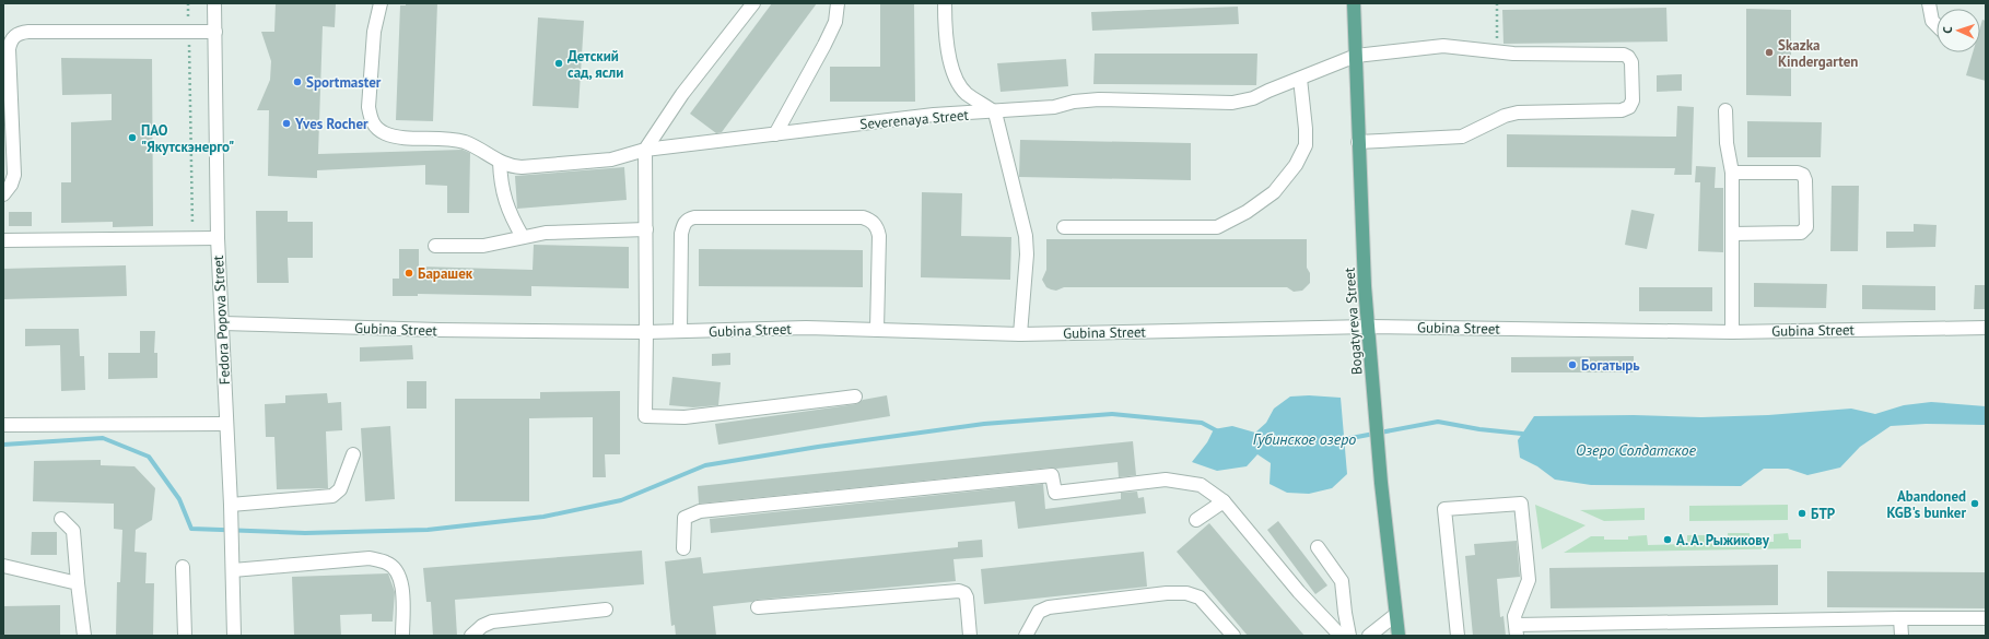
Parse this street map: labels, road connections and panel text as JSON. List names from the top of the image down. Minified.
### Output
{"streets":{"main road":["Bogatyreva Street"],"street":["Severenaya Street","Fedora Popova Street","Gubina Street"]},"crossings":[["Severenaya Street","Bogatyreva Street"],["Fedora Popova Street","Gubina Street"],["Bogatyreva Street","Gubina Street"]],"water":["Губинское озеро","Озеро Солдатское"],"places":["Skazka Kindergarten","Детский сад, ясли","Sportmaster","Yves Rocher","ПАО \"Якутскэнерго\"","Барашек","Богатырь","Abandoned KGB's bunker","БТР","А. А. Рыжикову"],"north":"left"}
